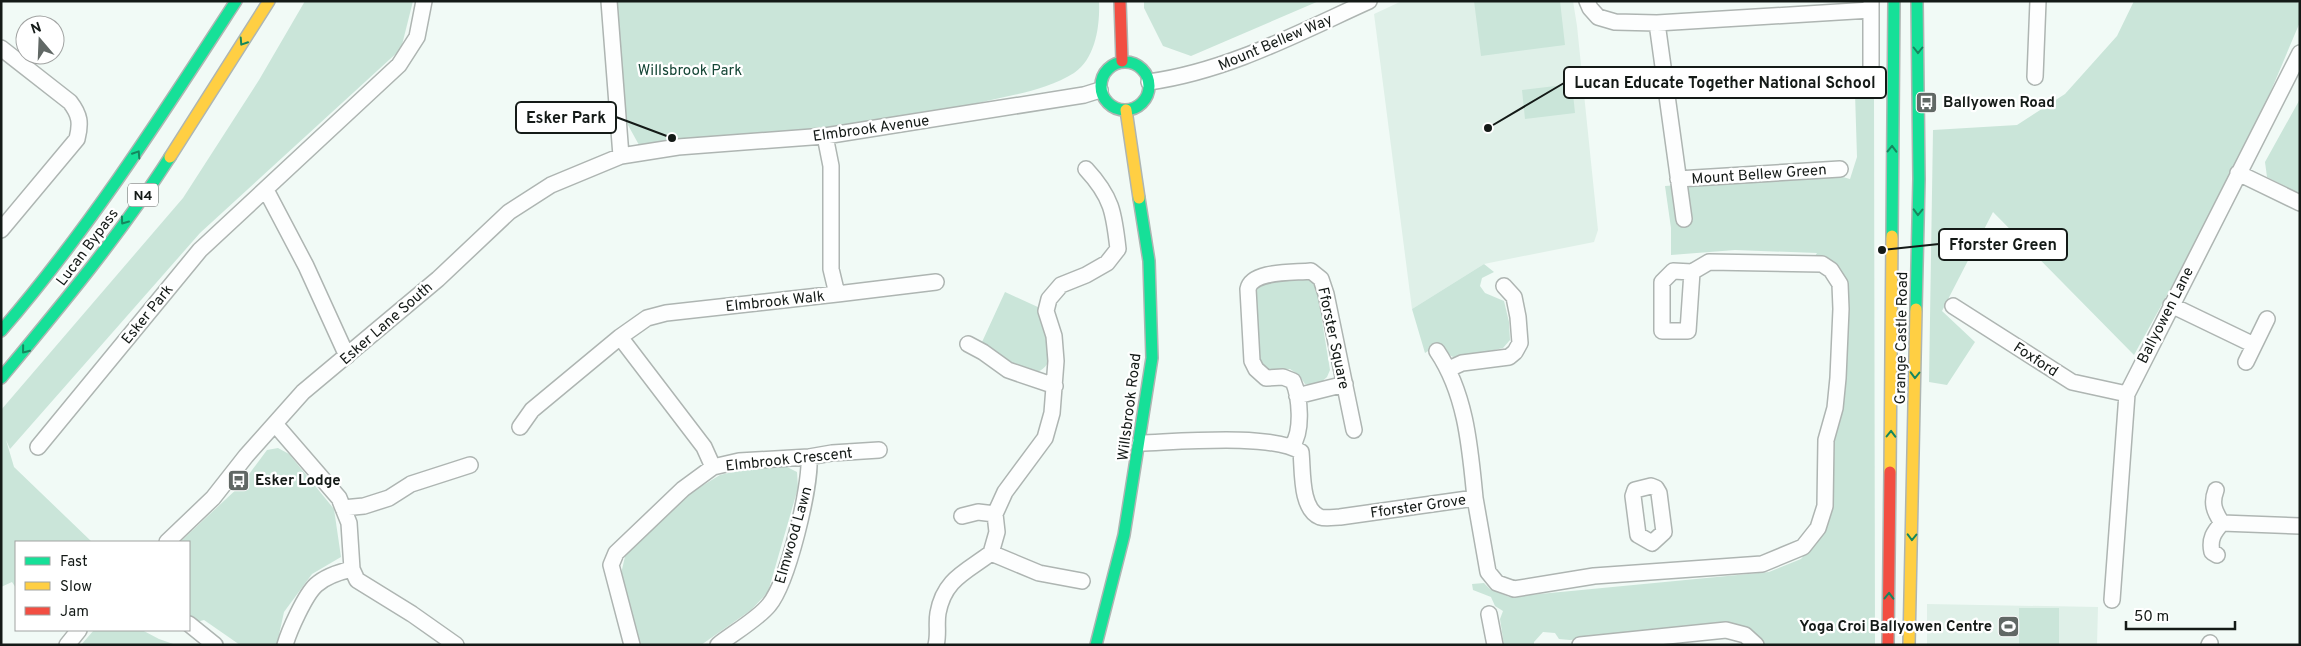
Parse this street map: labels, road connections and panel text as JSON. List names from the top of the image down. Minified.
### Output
{"streets":{"main road":["N4","Lucan Bypass","Grange Castle Road","Willsbrook Road"],"street":["Mount Bellew Way","Elmbrook Avenue","Mount Bellew Green","Elmbrook Walk","Esker Park","Ballyowen Lane","Esker Lane South","Fforster Square","Foxford","Elmbrook Crescent","Fforster Grove","Elmwood Lawn"]},"crossings":[["Mount Bellew Way","Elmbrook Avenue"],["Mount Bellew Way","Willsbrook Road"],["Elmbrook Avenue","Elmbrook Walk"],["Elmbrook Avenue","Esker Lane South"],["Elmbrook Avenue","Willsbrook Road"],["Ballyowen Lane","Foxford"],["Elmbrook Crescent","Elmwood Lawn"]],"parks":["Willsbrook Park"],"places":{"bus stop":["Ballyowen Road","Esker Lodge"],"other":["Lucan Educate Together National School","Esker Park","Fforster Green"],"sports":["Yoga Croi Ballyowen Centre"]},"legend":["Fast","Slow","Jam"],"scale_bar":"50 m","north":"top"}
